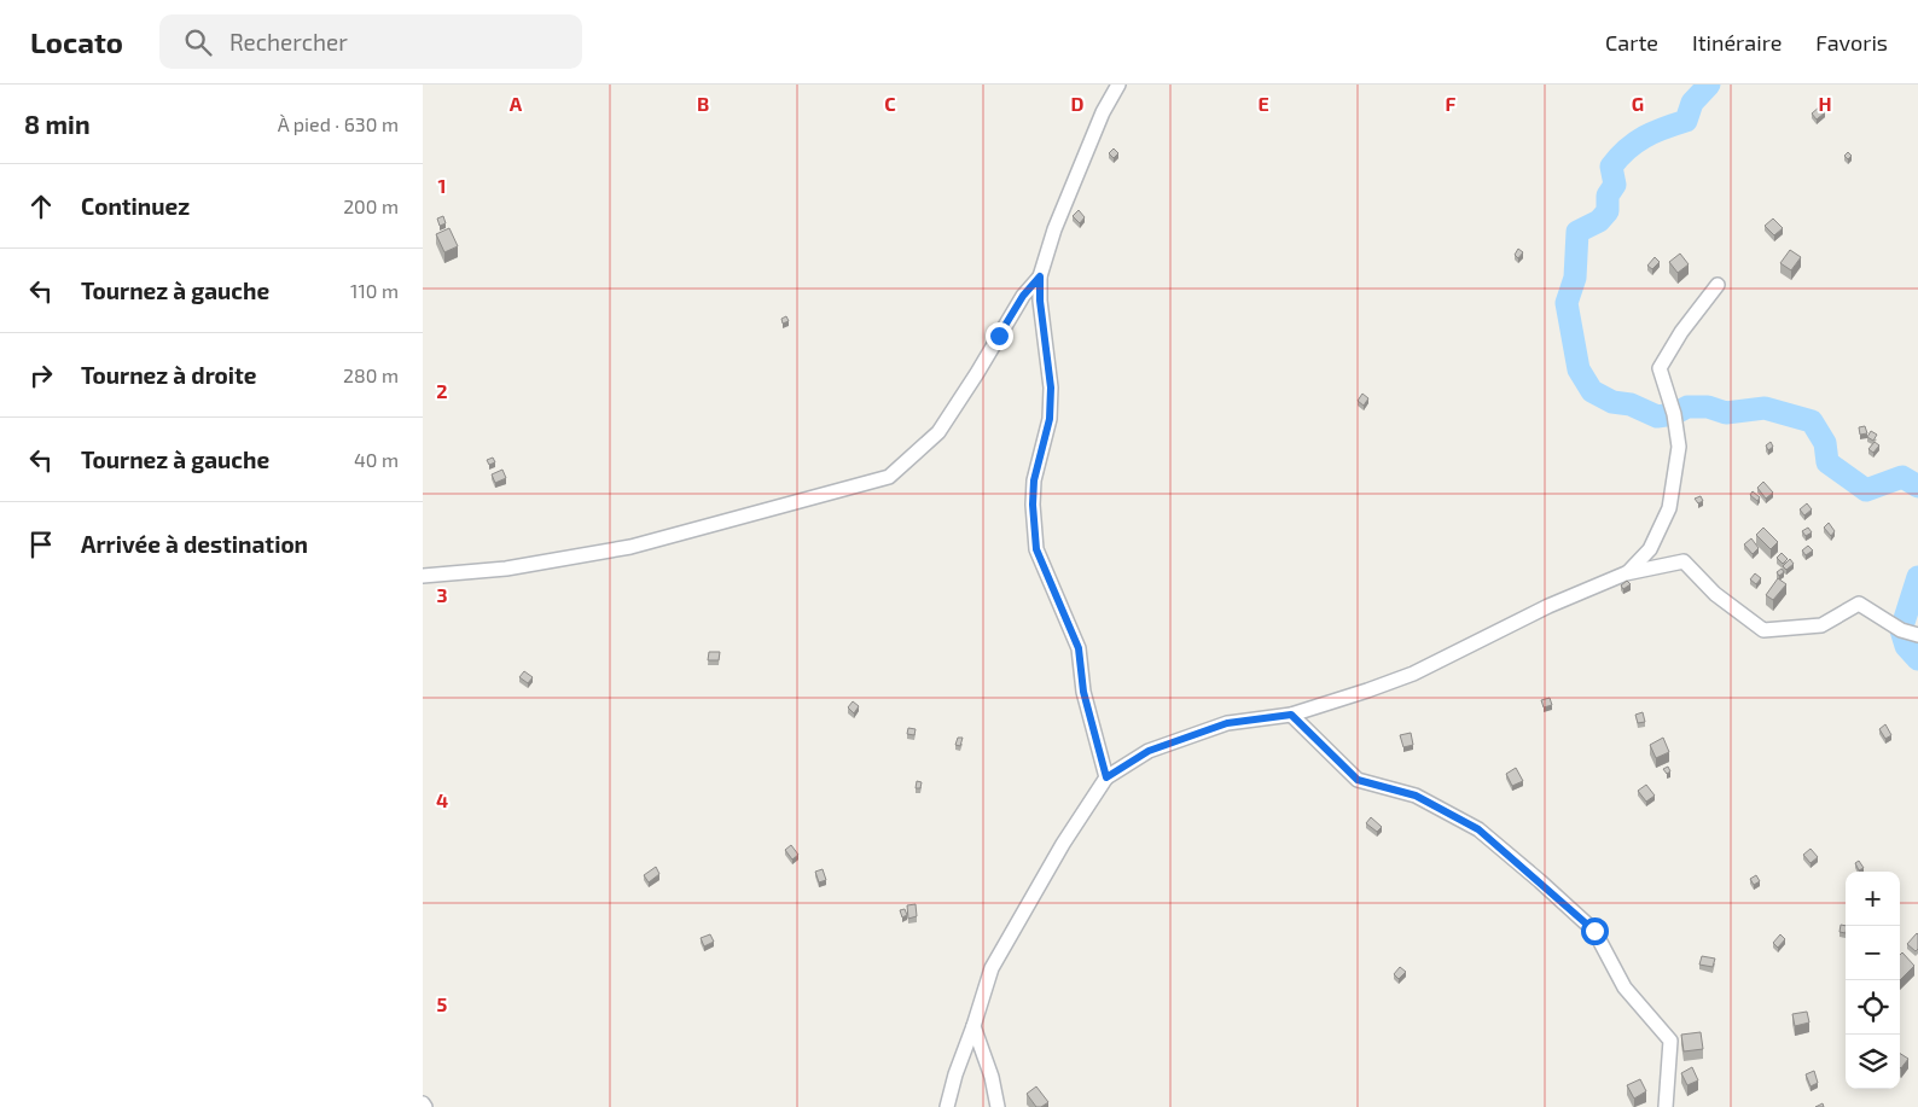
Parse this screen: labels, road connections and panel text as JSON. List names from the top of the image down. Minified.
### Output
{"page":{"header":"Locato","search":"Rechercher","nav":["Carte","Itinéraire","Favoris"],"heading":["8 min","À pied · 630 m"],"list":[["Continuez","200 m"],["Tournez à gauche","110 m"],["Tournez à droite","280 m"],["Tournez à gauche","40 m"],"Arrivée à destination"],"map_buttons":["+","−"]},"grid":{"columns":["A","B","C","D","E","F","G","H"],"rows":["1","2","3","4","5"]}}
